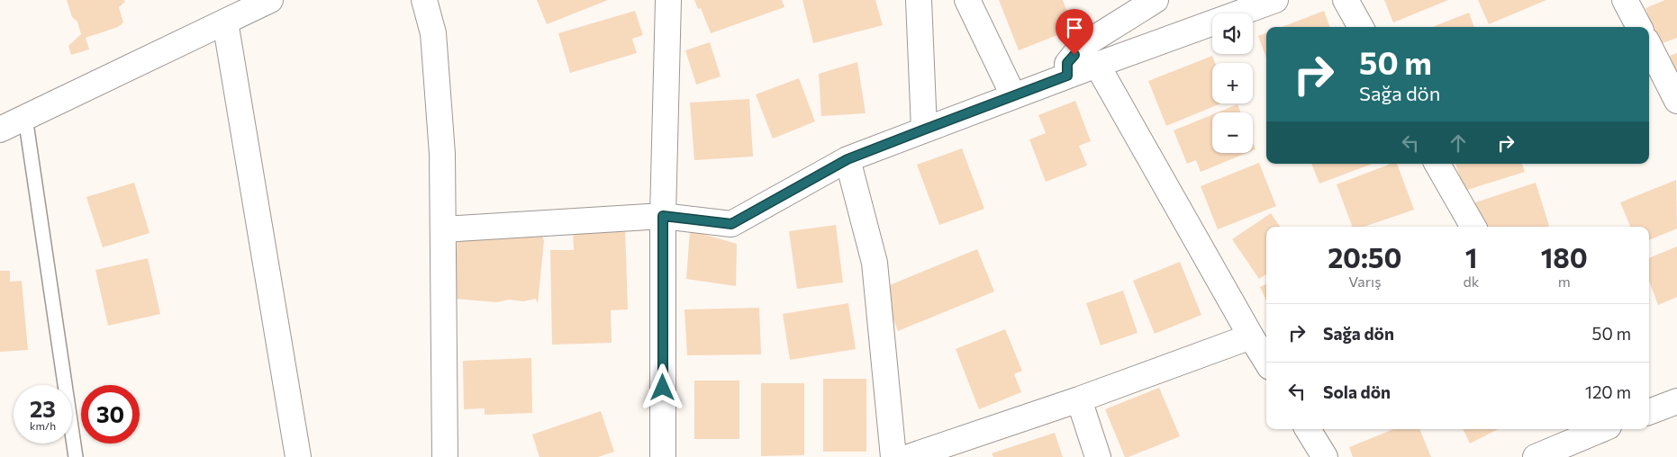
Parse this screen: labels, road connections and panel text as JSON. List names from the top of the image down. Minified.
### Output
{"page":{"map_buttons":["+","−"],"turn":["50 m","Sağa dön"],"eta":["20:50","Varış","1","dk","180","m"],"list":[{"name":"Sağa dön","value":"50 m"},{"name":"Sola dön","value":"120 m"}],"speed":"23 km/h","limit":"30"}}
